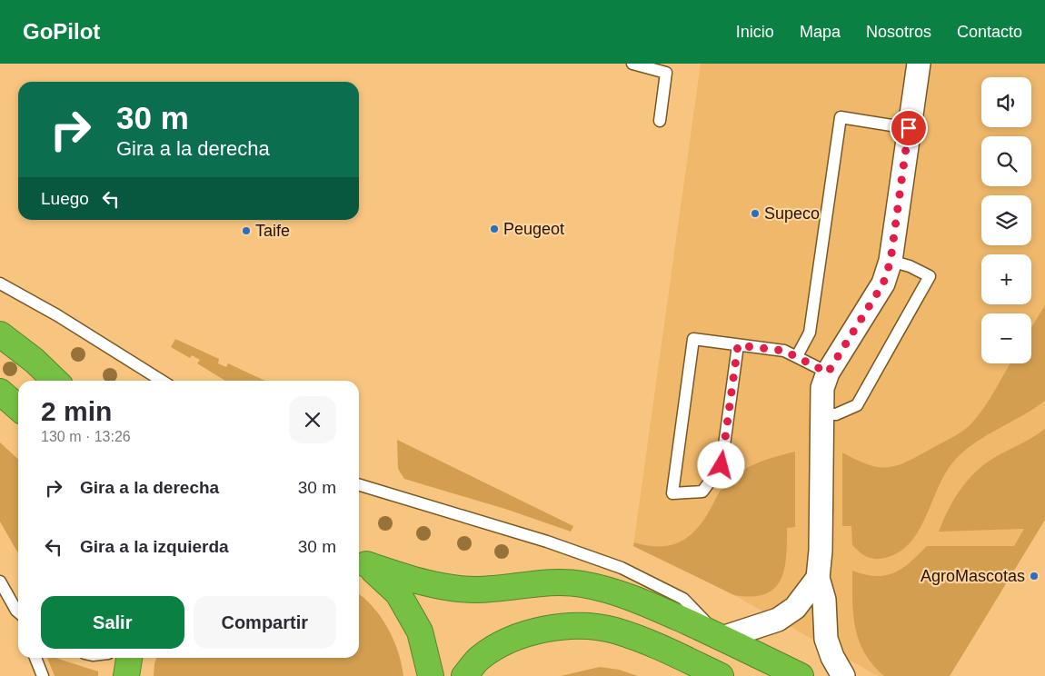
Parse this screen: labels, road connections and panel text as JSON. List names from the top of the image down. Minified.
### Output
{"places":["Supeco","Peugeot","Taife","AgroMascotas"],"page":{"header":"GoPilot","nav":["Inicio","Mapa","Nosotros","Contacto"],"map_buttons":["+","−"],"turn":["30 m","Gira a la derecha"],"then":"Luego","heading":["2 min","130 m · 13:26"],"list":[{"name":"Gira a la derecha","value":"30 m"},{"name":"Gira a la izquierda","value":"30 m"}],"buttons":["Salir","Compartir"]}}
